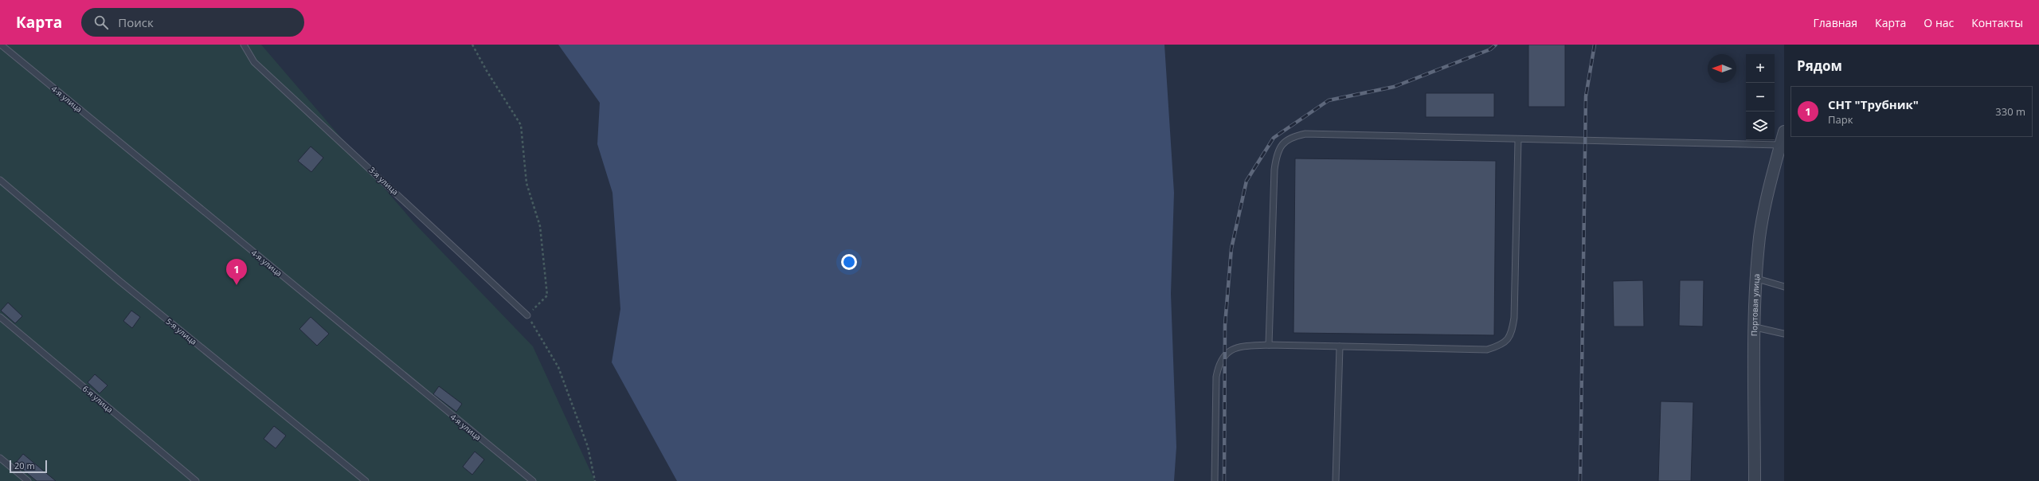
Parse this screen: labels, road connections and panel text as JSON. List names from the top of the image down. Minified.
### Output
{"streets":{"street":["Портовая улица"],"lane":["4-я улица","3-я улица","5-я улица","6-я улица"]},"scale_bar":"20 m","north":"left","page":{"header":"Карта","search":"Поиск","nav":["Главная","Карта","О нас","Контакты"],"heading":"Рядом","map_buttons":["+","−"],"list":[{"mark":"1","name":"СНТ \"Трубник\"","note":"Парк","value":"330 m"}],"pins":"1","scale":"20 m"}}
